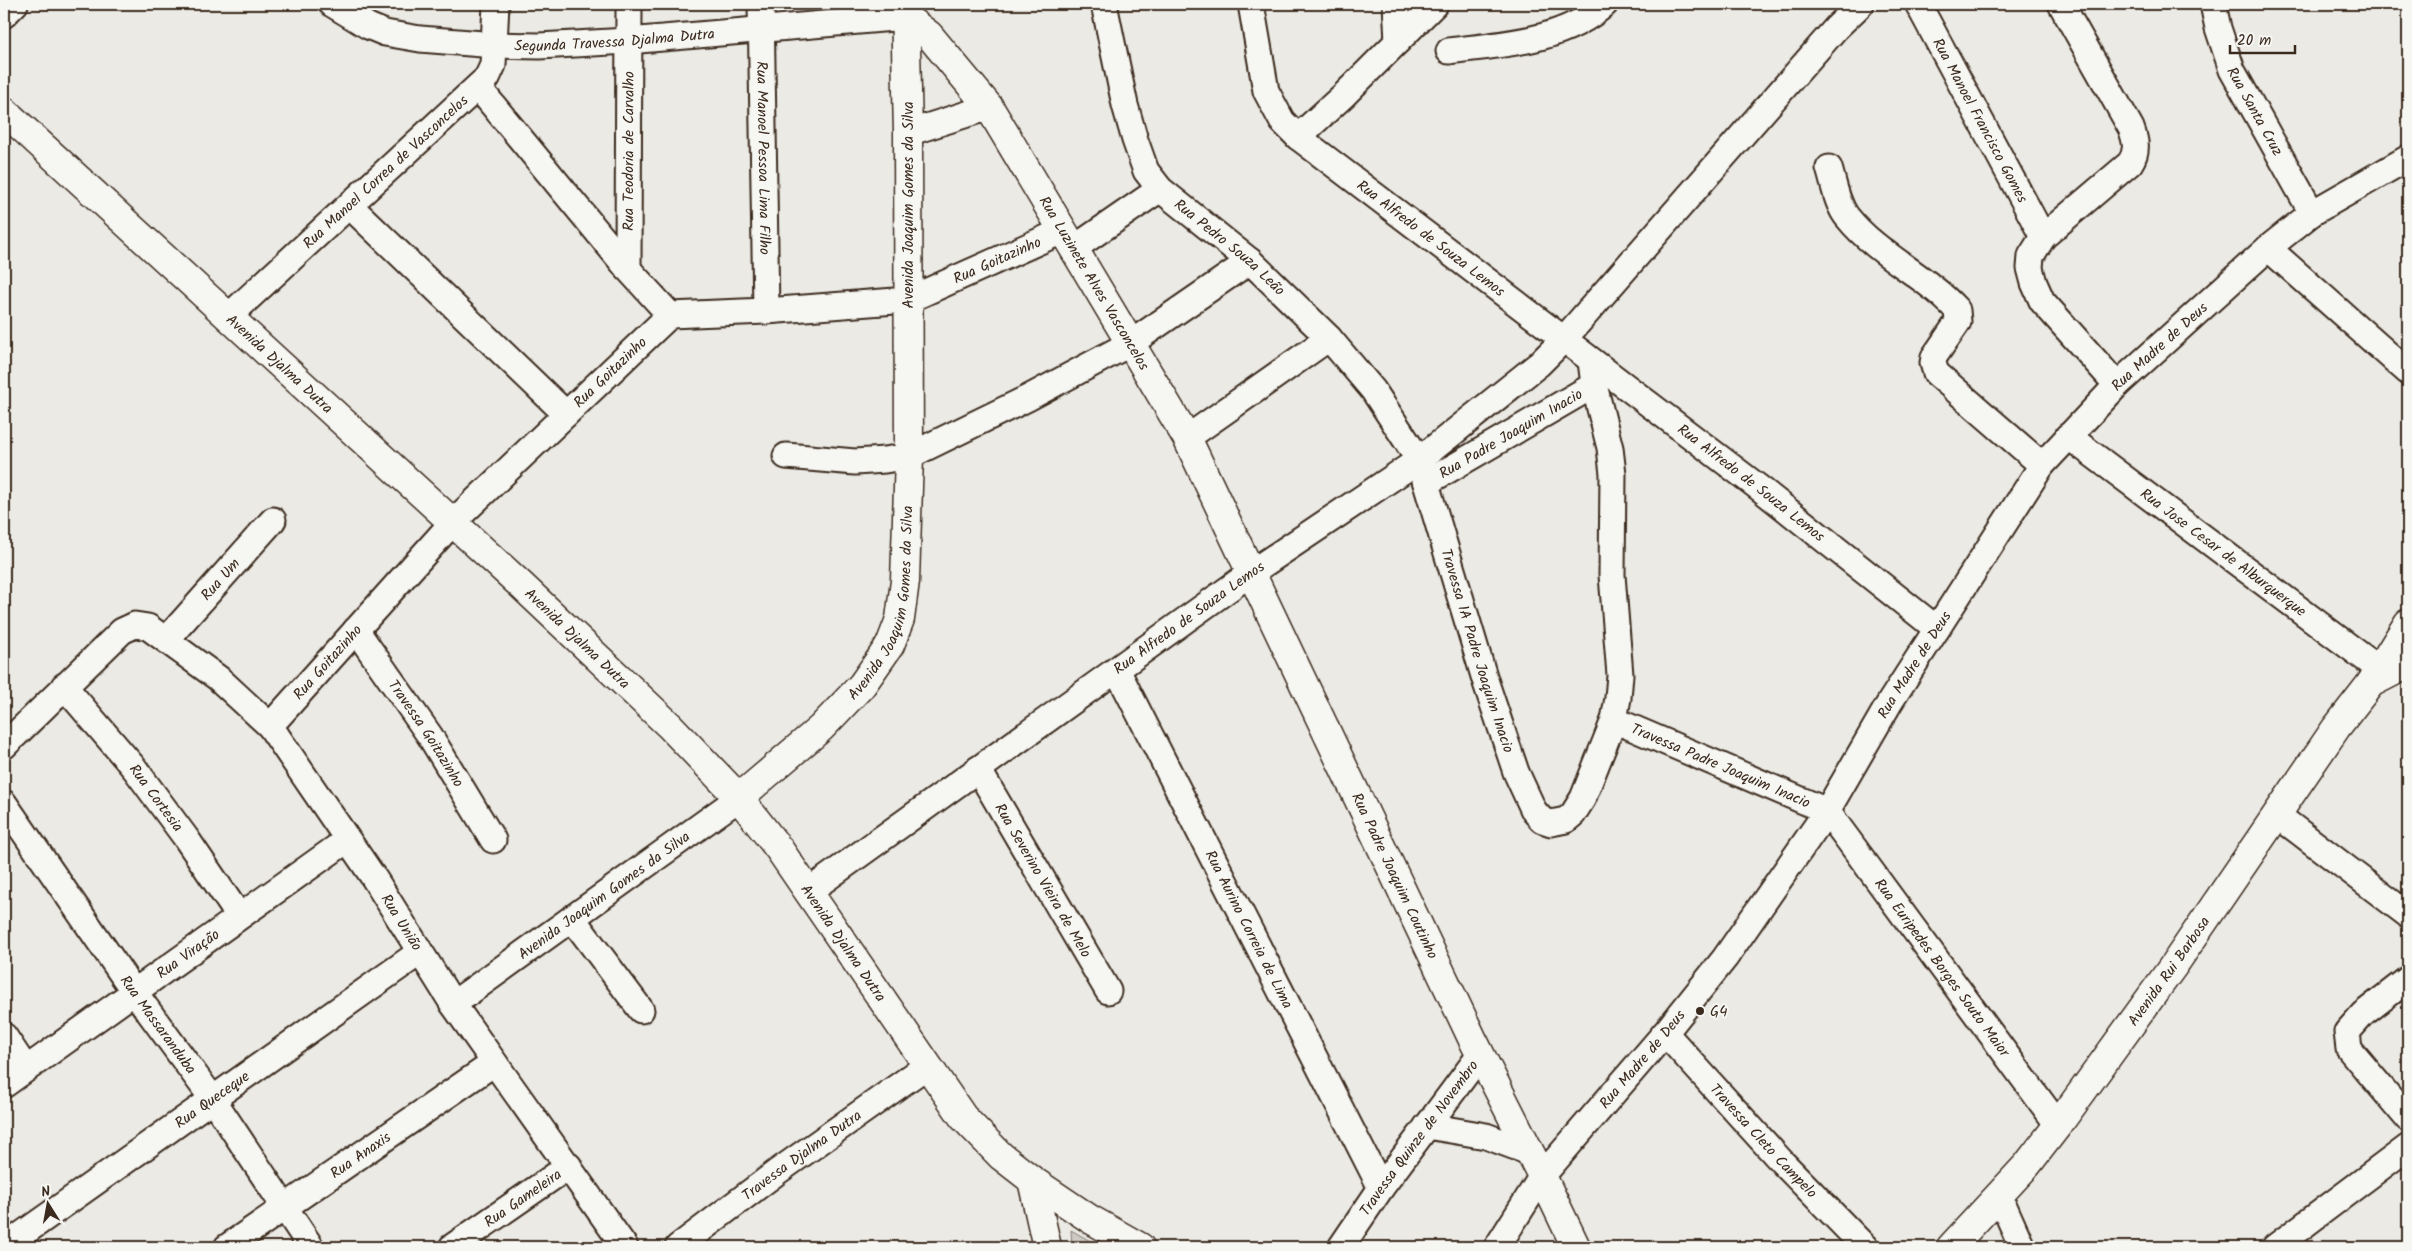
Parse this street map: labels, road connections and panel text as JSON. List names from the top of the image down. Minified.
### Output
{"streets":{"street":["Segunda Travessa Djalma Dutra","Rua Santa Cruz","Rua Manoel Francisco Gomes","Rua Teodoria de Carvalho","Rua Manoel Pessoa Lima Filho","Rua Manoel Correa de Vasconcelos","Avenida Joaquim Gomes da Silva","Rua Alfredo de Souza Lemos","Rua Pedro Souza Leão","Rua Goitazinho","Rua Luzinete Alves Vasconcelos","Rua Madre de Deus","Avenida Djalma Dutra","Rua Padre Joaquim Inacio","Rua Jose Cesar de Alburquerque","Rua Um","Travessa 1A Padre Joaquim Inacio","Travessa Goitazinho","Travessa Padre Joaquim Inacio","Rua Cortesia","Rua Padre Joaquim Coutinho","Rua Severino Vieira de Melo","Rua União","Rua Aurino Correia de Lima","Rua Viração","Rua Euripedes Borges Souto Maior","Avenida Rui Barbosa","Rua Massaranduba","Rua Queceque","Travessa Quinze de Novembro","Travessa Cleto Campelo","Rua Anaxis","Travessa Djalma Dutra","Rua Gameleira"]},"crossings":[["Segunda Travessa Djalma Dutra","Rua Teodoria de Carvalho"],["Segunda Travessa Djalma Dutra","Rua Manoel Pessoa Lima Filho"],["Segunda Travessa Djalma Dutra","Rua Manoel Correa de Vasconcelos"],["Segunda Travessa Djalma Dutra","Avenida Joaquim Gomes da Silva"],["Segunda Travessa Djalma Dutra","Rua Luzinete Alves Vasconcelos"],["Rua Santa Cruz","Rua Madre de Deus"],["Rua Manoel Pessoa Lima Filho","Rua Goitazinho"],["Rua Manoel Correa de Vasconcelos","Avenida Djalma Dutra"],["Avenida Joaquim Gomes da Silva","Rua Goitazinho"],["Avenida Joaquim Gomes da Silva","Rua Luzinete Alves Vasconcelos"],["Avenida Joaquim Gomes da Silva","Avenida Djalma Dutra"],["Avenida Joaquim Gomes da Silva","Rua União"],["Rua Alfredo de Souza Lemos","Rua Pedro Souza Leão"],["Rua Alfredo de Souza Lemos","Rua Luzinete Alves Vasconcelos"],["Rua Alfredo de Souza Lemos","Rua Madre de Deus"],["Rua Alfredo de Souza Lemos","Avenida Djalma Dutra"],["Rua Alfredo de Souza Lemos","Rua Padre Joaquim Inacio"],["Rua Alfredo de Souza Lemos","Travessa 1A Padre Joaquim Inacio"],["Rua Alfredo de Souza Lemos","Rua Padre Joaquim Coutinho"],["Rua Alfredo de Souza Lemos","Rua Severino Vieira de Melo"],["Rua Alfredo de Souza Lemos","Rua Aurino Correia de Lima"],["Rua Pedro Souza Leão","Rua Goitazinho"],["Rua Pedro Souza Leão","Rua Padre Joaquim Inacio"],["Rua Pedro Souza Leão","Travessa 1A Padre Joaquim Inacio"],["Rua Goitazinho","Rua Luzinete Alves Vasconcelos"],["Rua Goitazinho","Avenida Djalma Dutra"],["Rua Goitazinho","Travessa Goitazinho"],["Rua Goitazinho","Rua União"],["Rua Luzinete Alves Vasconcelos","Rua Padre Joaquim Coutinho"],["Rua Madre de Deus","Rua Jose Cesar de Alburquerque"],["Rua Madre de Deus","Travessa Padre Joaquim Inacio"],["Rua Madre de Deus","Rua Padre Joaquim Coutinho"],["Rua Madre de Deus","Rua Euripedes Borges Souto Maior"],["Rua Madre de Deus","Travessa Cleto Campelo"],["Avenida Djalma Dutra","Travessa Djalma Dutra"],["Rua Padre Joaquim Inacio","Travessa 1A Padre Joaquim Inacio"],["Rua Jose Cesar de Alburquerque","Avenida Rui Barbosa"],["Rua Um","Rua União"],["Travessa 1A Padre Joaquim Inacio","Travessa Padre Joaquim Inacio"],["Travessa Padre Joaquim Inacio","Rua Euripedes Borges Souto Maior"],["Rua Cortesia","Rua Viração"],["Rua Padre Joaquim Coutinho","Travessa Quinze de Novembro"],["Rua União","Rua Viração"],["Rua União","Rua Queceque"],["Rua União","Rua Anaxis"],["Rua União","Rua Gameleira"],["Rua Aurino Correia de Lima","Travessa Quinze de Novembro"],["Rua Viração","Rua Massaranduba"],["Rua Euripedes Borges Souto Maior","Avenida Rui Barbosa"],["Rua Massaranduba","Rua Queceque"],["Rua Massaranduba","Rua Anaxis"]],"places":["G4"],"scale_bar":"20 m","north":"top"}
